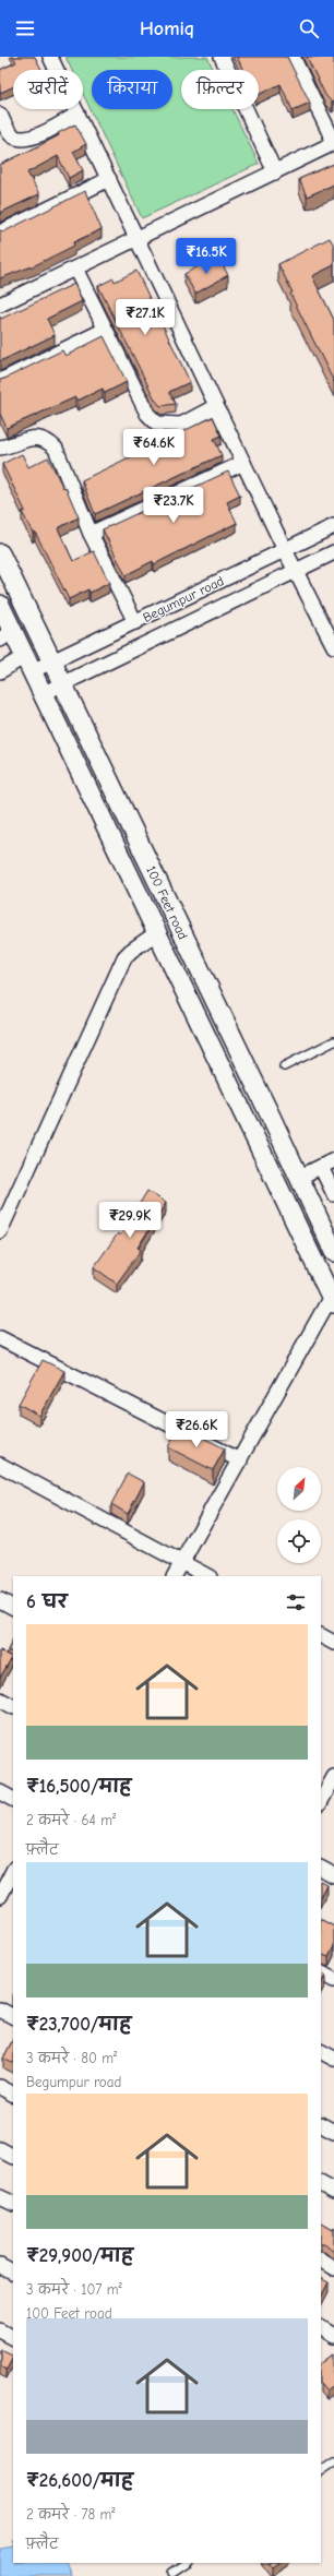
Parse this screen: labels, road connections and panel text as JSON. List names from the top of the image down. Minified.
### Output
{"streets":{"street":["Begumpur road","100 Feet road"]},"crossings":[["Begumpur road","100 Feet road"]],"north":"top right","page":{"header":"Homiq","chip":["खरीदें","किराया","फ़िल्टर"],"price":["₹16.5K","₹27.1K","₹64.6K","₹23.7K","₹29.9K","₹26.6K"],"heading":"6 घर","list":[{"name":"₹16,500/माह","note":"2 कमरे · 64 m² · फ़्लैट"},{"name":"₹23,700/माह","note":"3 कमरे · 80 m² · Begumpur road"},{"name":"₹29,900/माह","note":"3 कमरे · 107 m² · 100 Feet road"},{"name":"₹26,600/माह","note":"2 कमरे · 78 m² · फ़्लैट"}]}}
